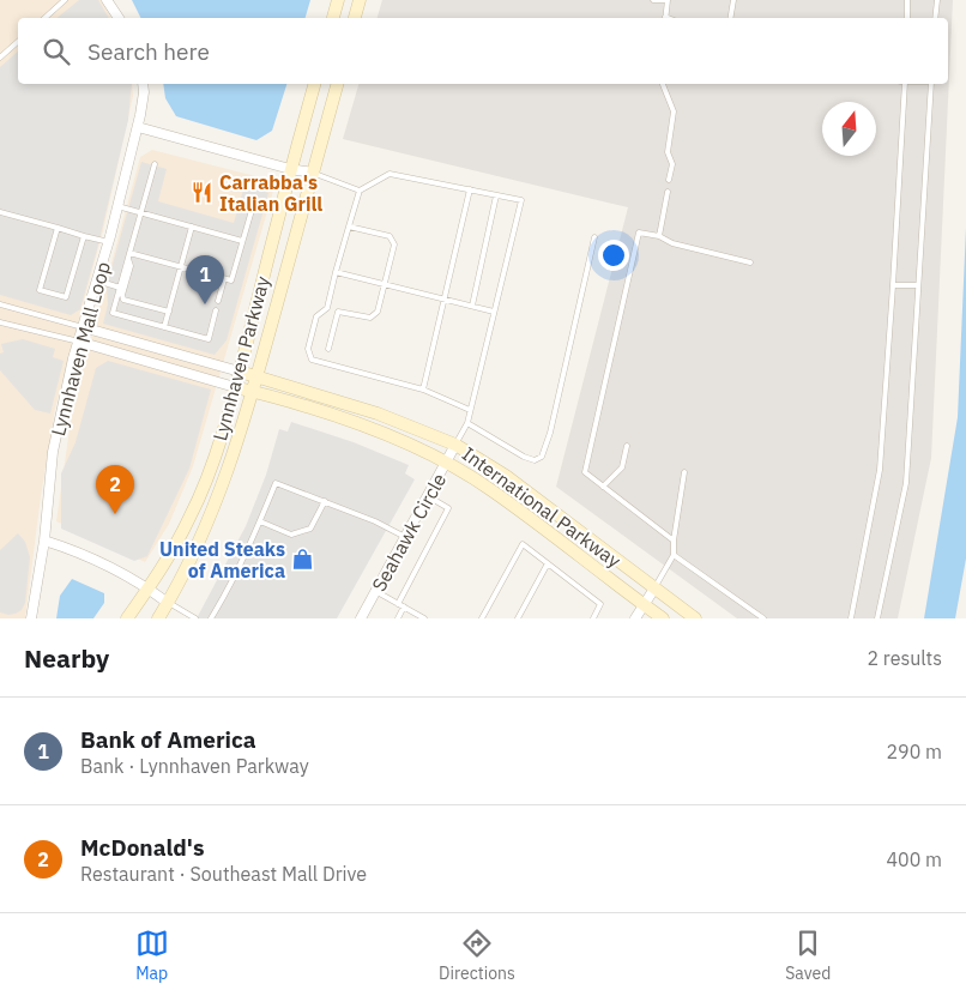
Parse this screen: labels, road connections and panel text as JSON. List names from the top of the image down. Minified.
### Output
{"streets":{"main road":["Lynnhaven Parkway","International Parkway"],"street":["Lynnhaven Mall Loop","Seahawk Circle"]},"crossings":[["Lynnhaven Parkway","International Parkway"],["International Parkway","Seahawk Circle"]],"places":{"restaurant":["Carrabba's Italian Grill"],"shop":["United Steaks of America"]},"north":"top","page":{"search":"Search here","pins":["1","2"],"heading":["Nearby","2 results"],"list":[{"mark":"1","name":"Bank of America","note":"Bank · Lynnhaven Parkway","value":"290 m"},{"mark":"2","name":"McDonald's","note":"Restaurant · Southeast Mall Drive","value":"400 m"}],"nav":["Map","Directions","Saved"]}}
